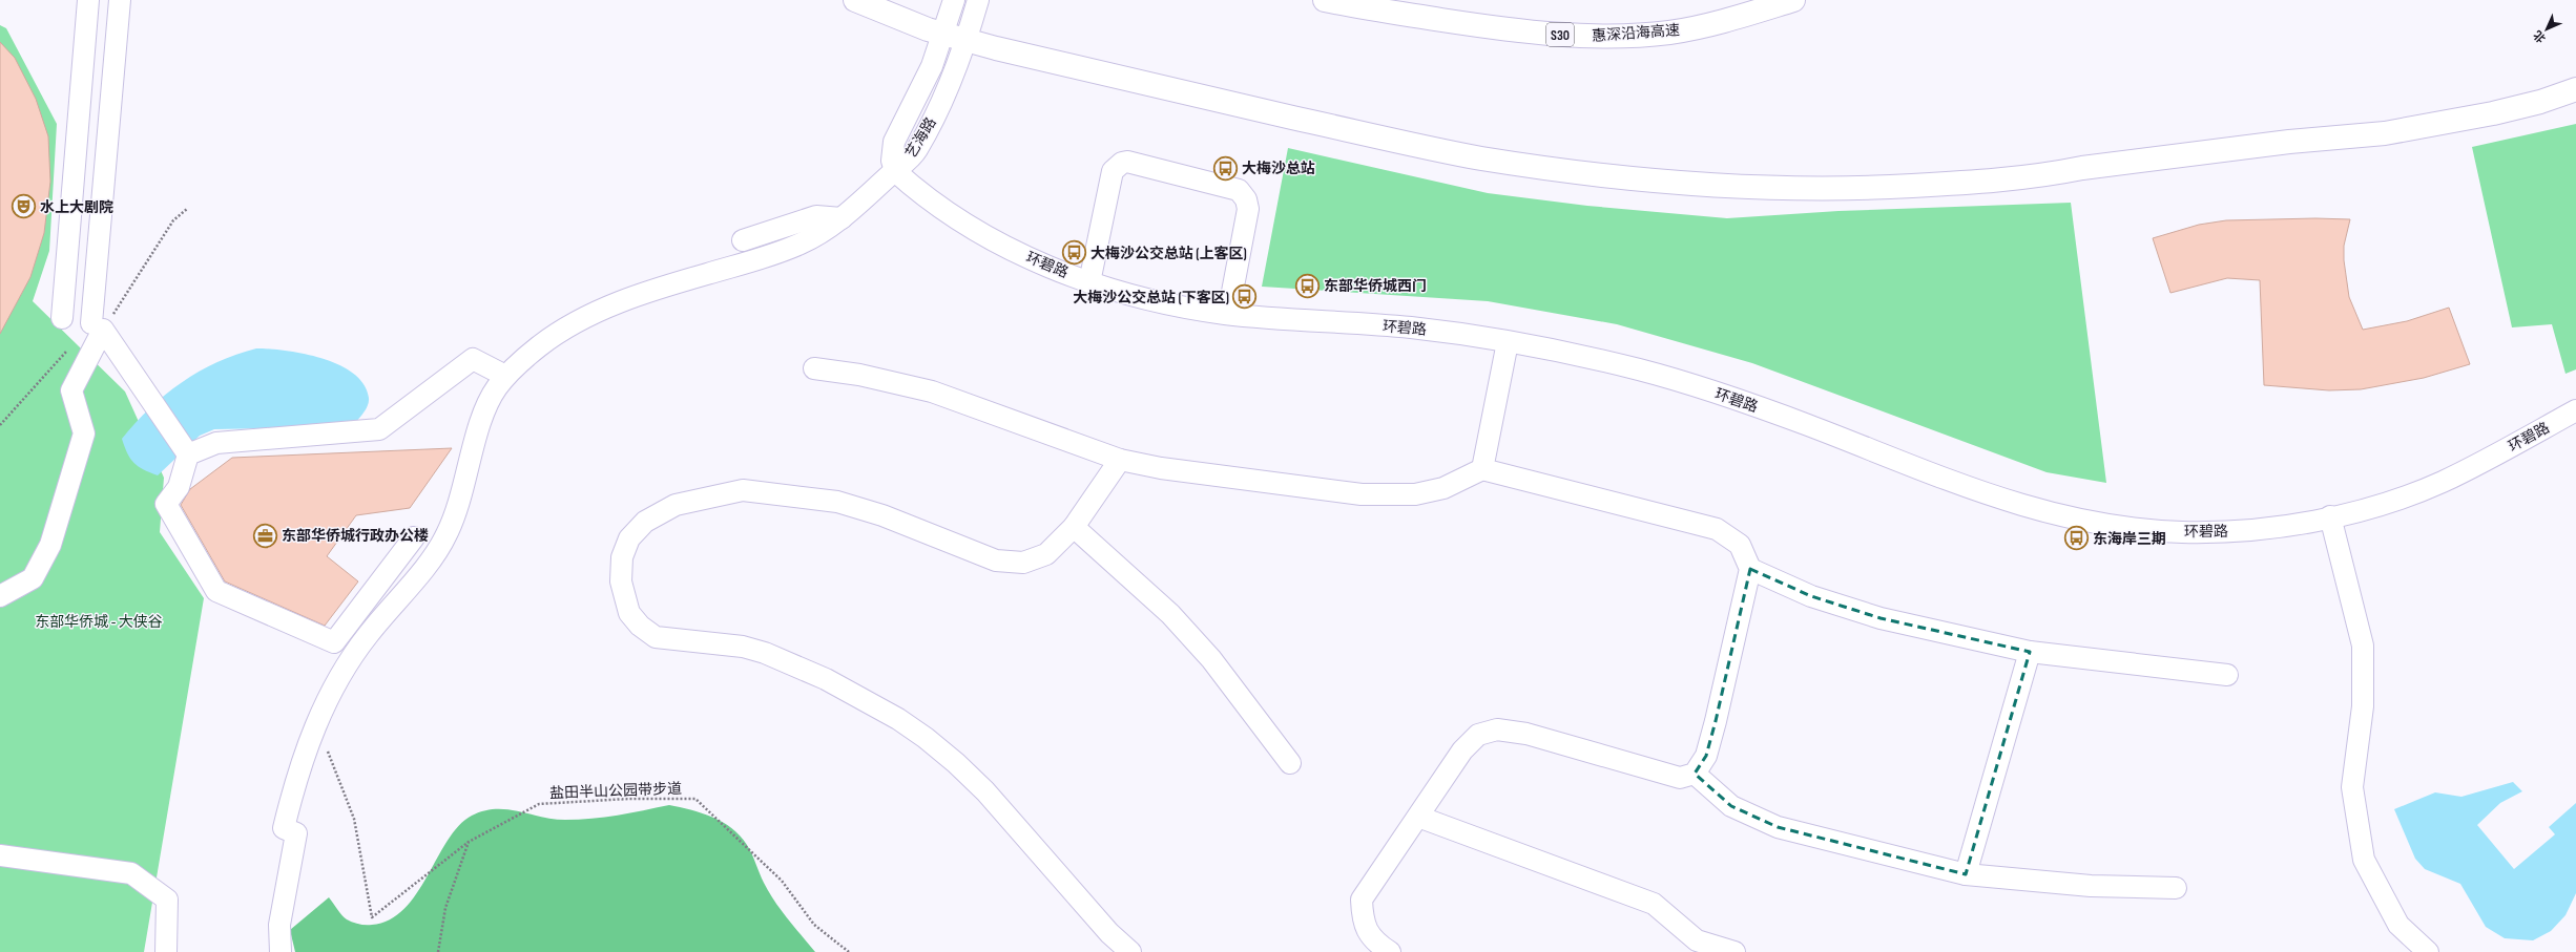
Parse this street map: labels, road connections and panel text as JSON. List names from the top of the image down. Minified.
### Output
{"streets":{"highway":["惠深沿海高速","S30"],"street":["艺海路","环碧路"],"path":["盐田半山公园带步道"]},"crossings":[["艺海路","环碧路"]],"parks":["东部华侨城 - 大侠谷"],"places":{"bus stop":["大梅沙总站","大梅沙公交总站 (上客区)","东部华侨城西门","大梅沙公交总站 (下客区)","东海岸三期"],"theatre":["水上大剧院"],"office":["东部华侨城行政办公楼"]},"north":"bottom left"}
